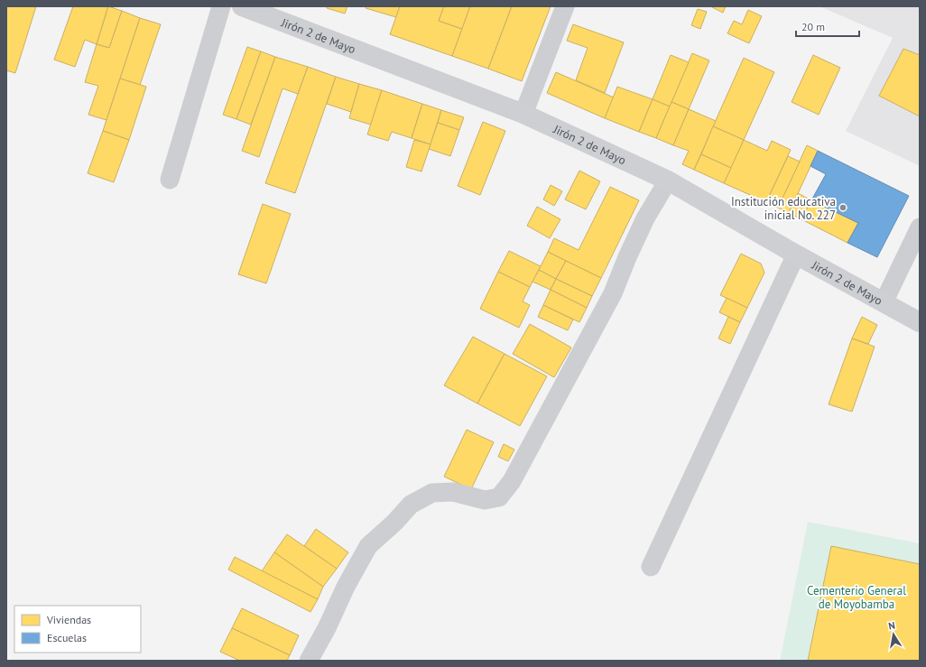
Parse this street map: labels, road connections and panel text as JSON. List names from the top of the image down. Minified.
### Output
{"streets":{"main road":["Jirón 2 de Mayo"]},"parks":["Cementerio General de Moyobamba"],"places":["Institución educativa inicial No. 227"],"legend":["Viviendas","Escuelas"],"scale_bar":"20 m","north":"top"}
